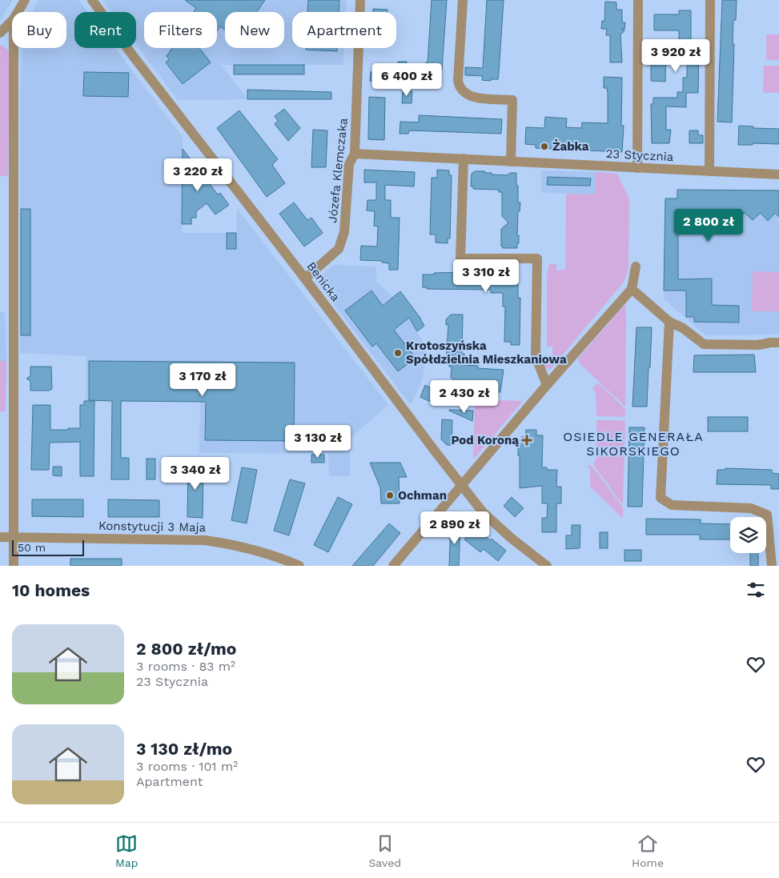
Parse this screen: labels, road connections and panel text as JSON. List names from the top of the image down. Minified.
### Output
{"streets":{"street":["23 Stycznia","Józefa Klemczaka","Benicka","Konstytucji 3 Maja"]},"crossings":[["23 Stycznia","Józefa Klemczaka"],["Józefa Klemczaka","Benicka"]],"districts":["OSIEDLE GENERAŁA SIKORSKIEGO"],"places":{"other":["Żabka","Krotoszyńska Spółdzielnia Mieszkaniowa","Ochman"],"health":["Pod Koroną"]},"scale_bar":"50 m","page":{"chip":["Buy","Rent","Filters","New","Apartment"],"price":["3 920 zł","6 400 zł","3 220 zł","2 800 zł","3 310 zł","3 170 zł","2 430 zł","3 130 zł","3 340 zł","2 890 zł"],"scale":"50 m","heading":"10 homes","list":[{"name":"2 800 zł/mo","note":"3 rooms · 83 m² · 23 Stycznia"},{"name":"3 130 zł/mo","note":"3 rooms · 101 m² · Apartment"}],"tabs":["Map","Saved","Home"]}}
